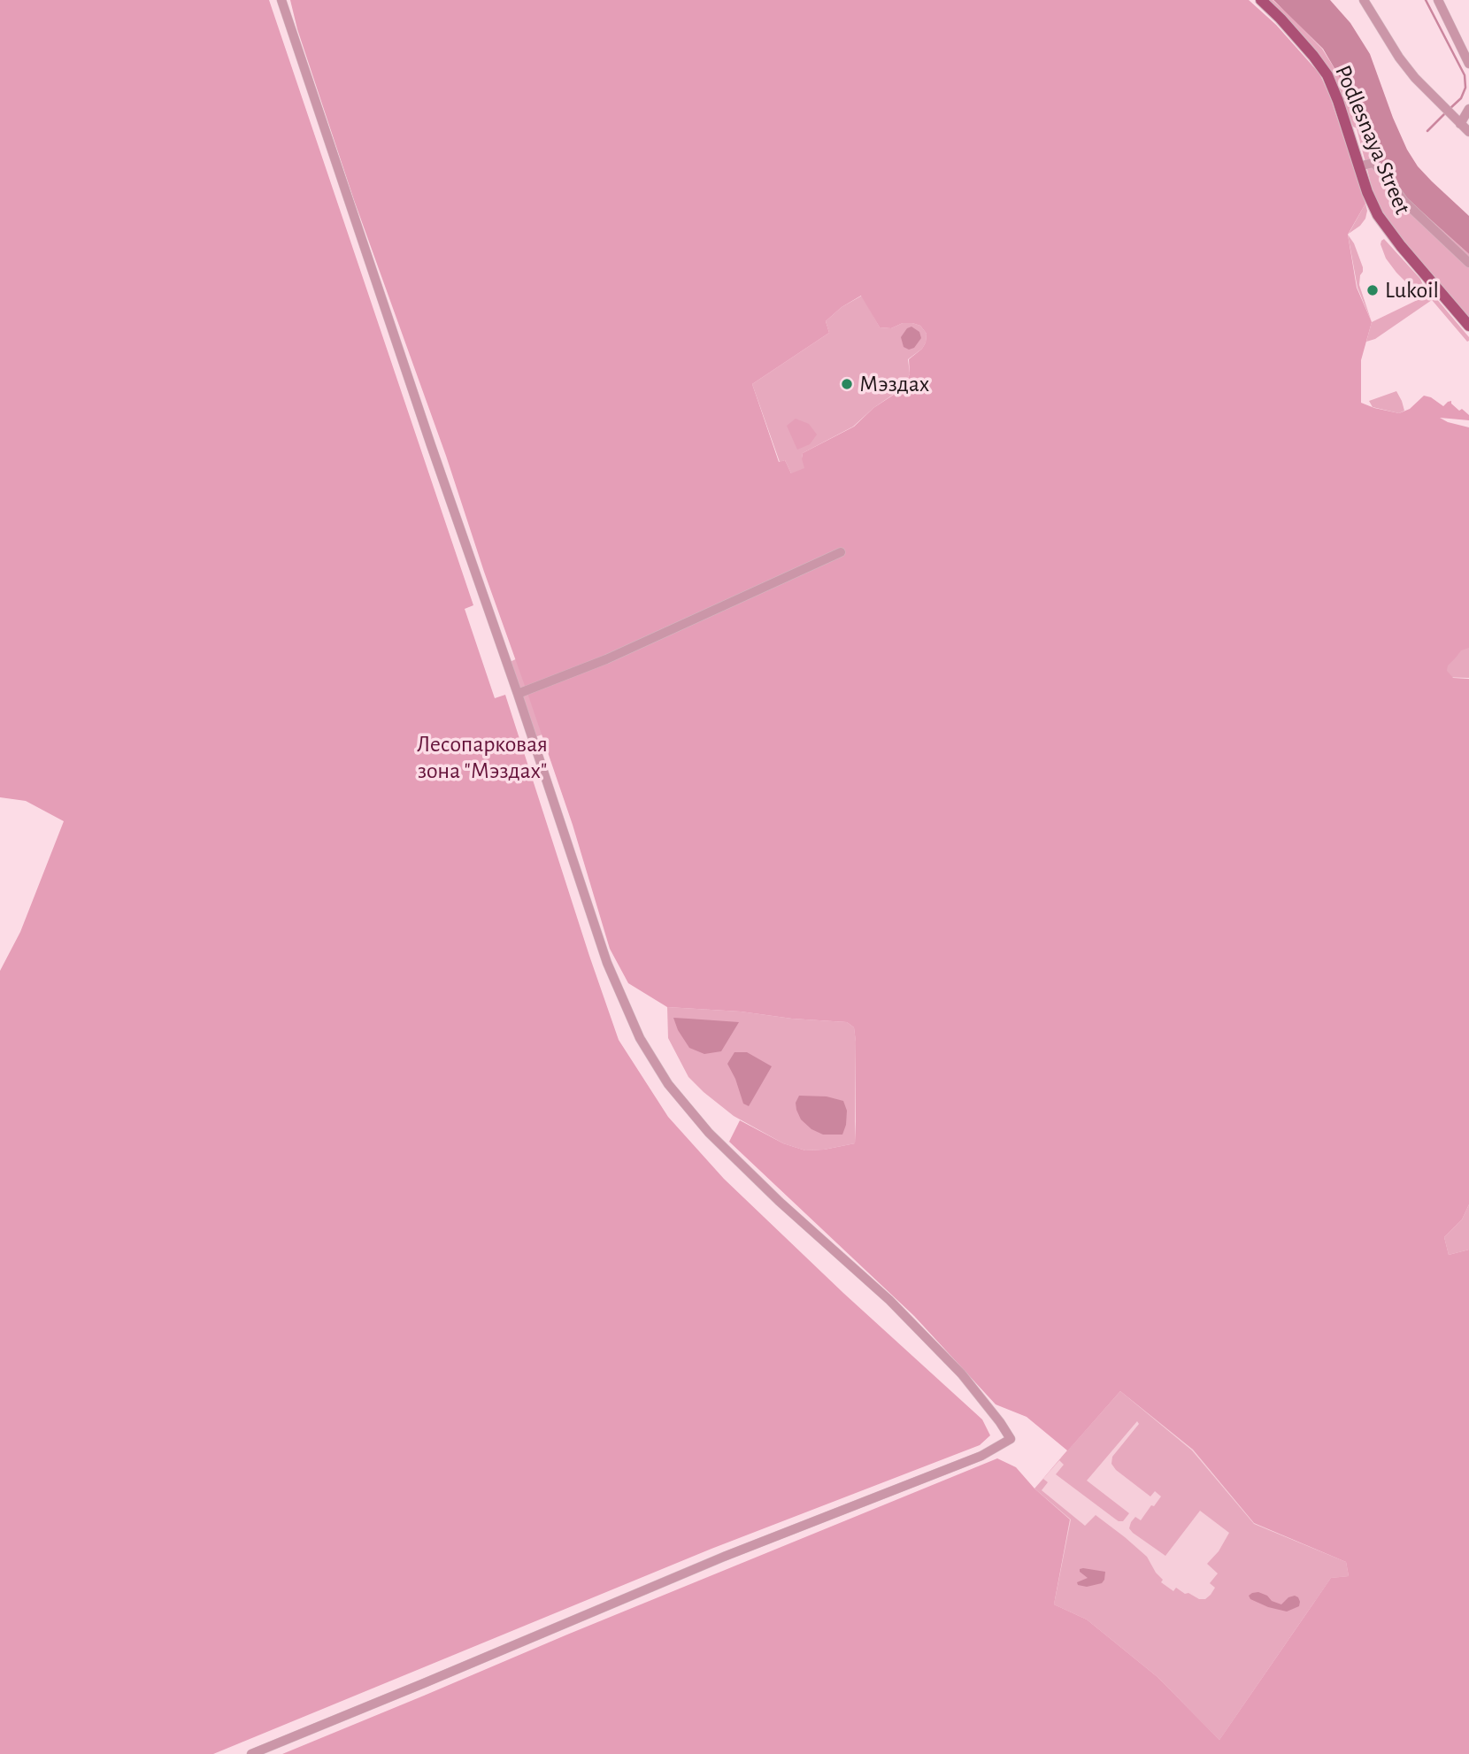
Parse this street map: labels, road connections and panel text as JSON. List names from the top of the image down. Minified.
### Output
{"streets":{"main road":["Podlesnaya Street"]},"parks":["Лесопарковая зона \"Мэздах\""],"places":["Lukoil","Мэздах"]}
